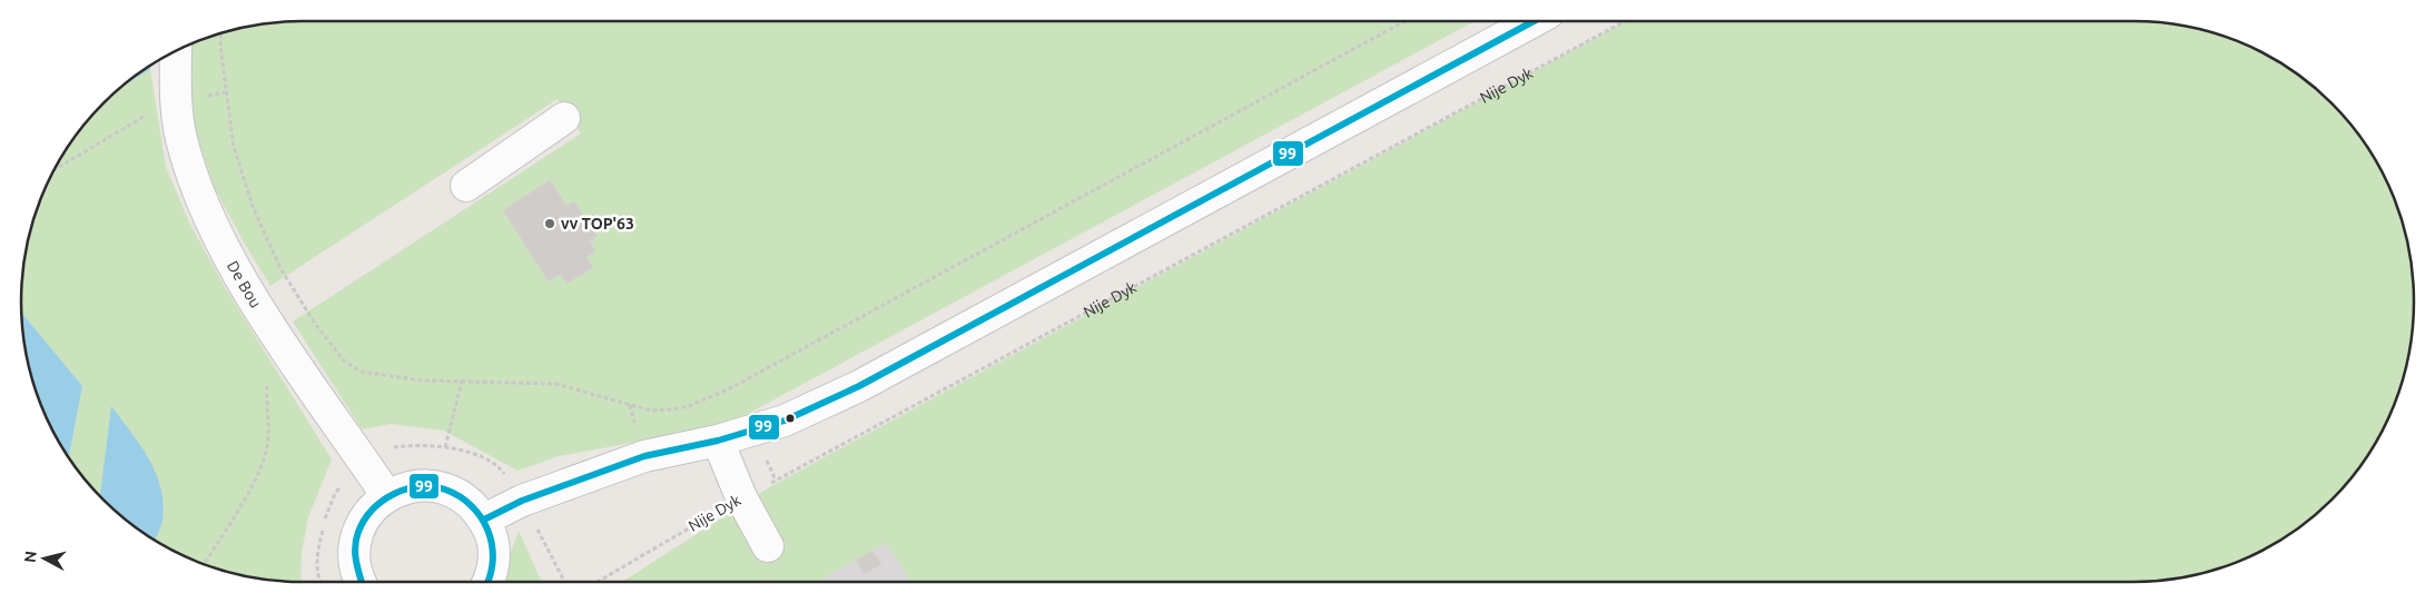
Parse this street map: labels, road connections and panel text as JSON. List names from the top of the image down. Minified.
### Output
{"streets":{"street":["De Bou"],"path":["Nije Dyk"]},"places":["vv TOP'63"],"lines":["transit line 99"],"north":"left"}
